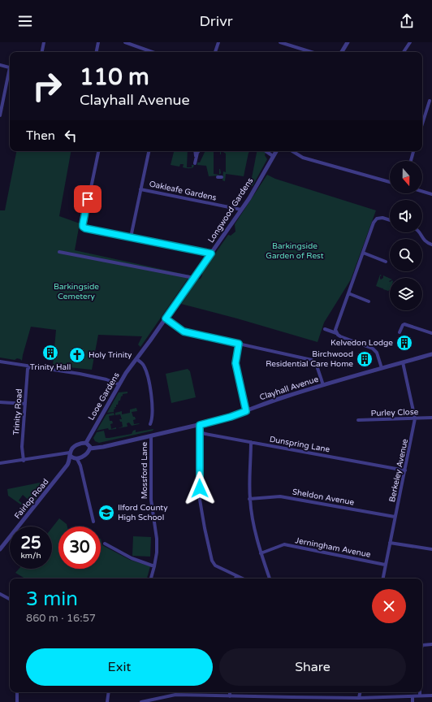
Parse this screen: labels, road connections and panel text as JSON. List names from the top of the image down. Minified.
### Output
{"streets":{"street":["Oakleafe Gardens","Longwood Gardens","Clayhall Avenue","Looe Gardens","Trinity Road","Purley Close","Dunspring Lane","Mossford Lane","Berkeley Avenue","Sheldon Avenue","Fairlop Road","Jerningham Avenue"]},"crossings":[["Oakleafe Gardens","Longwood Gardens"],["Longwood Gardens","Looe Gardens"],["Clayhall Avenue","Mossford Lane"],["Clayhall Avenue","Berkeley Avenue"],["Purley Close","Berkeley Avenue"],["Dunspring Lane","Berkeley Avenue"],["Berkeley Avenue","Sheldon Avenue"],["Berkeley Avenue","Jerningham Avenue"]],"parks":["Barkingside Garden of Rest","Barkingside Cemetery"],"places":{"building":["Kelvedon Lodge","Trinity Hall","Birchwood Residential Care Home"],"church":["Holy Trinity"],"school or university":["Ilford County High School"]},"north":"bottom","page":{"header":"Drivr","turn":["110 m","Clayhall Avenue"],"then":"Then","speed":"25 km/h","limit":"30","heading":["3 min","860 m · 16:57"],"buttons":["Exit","Share"]}}
